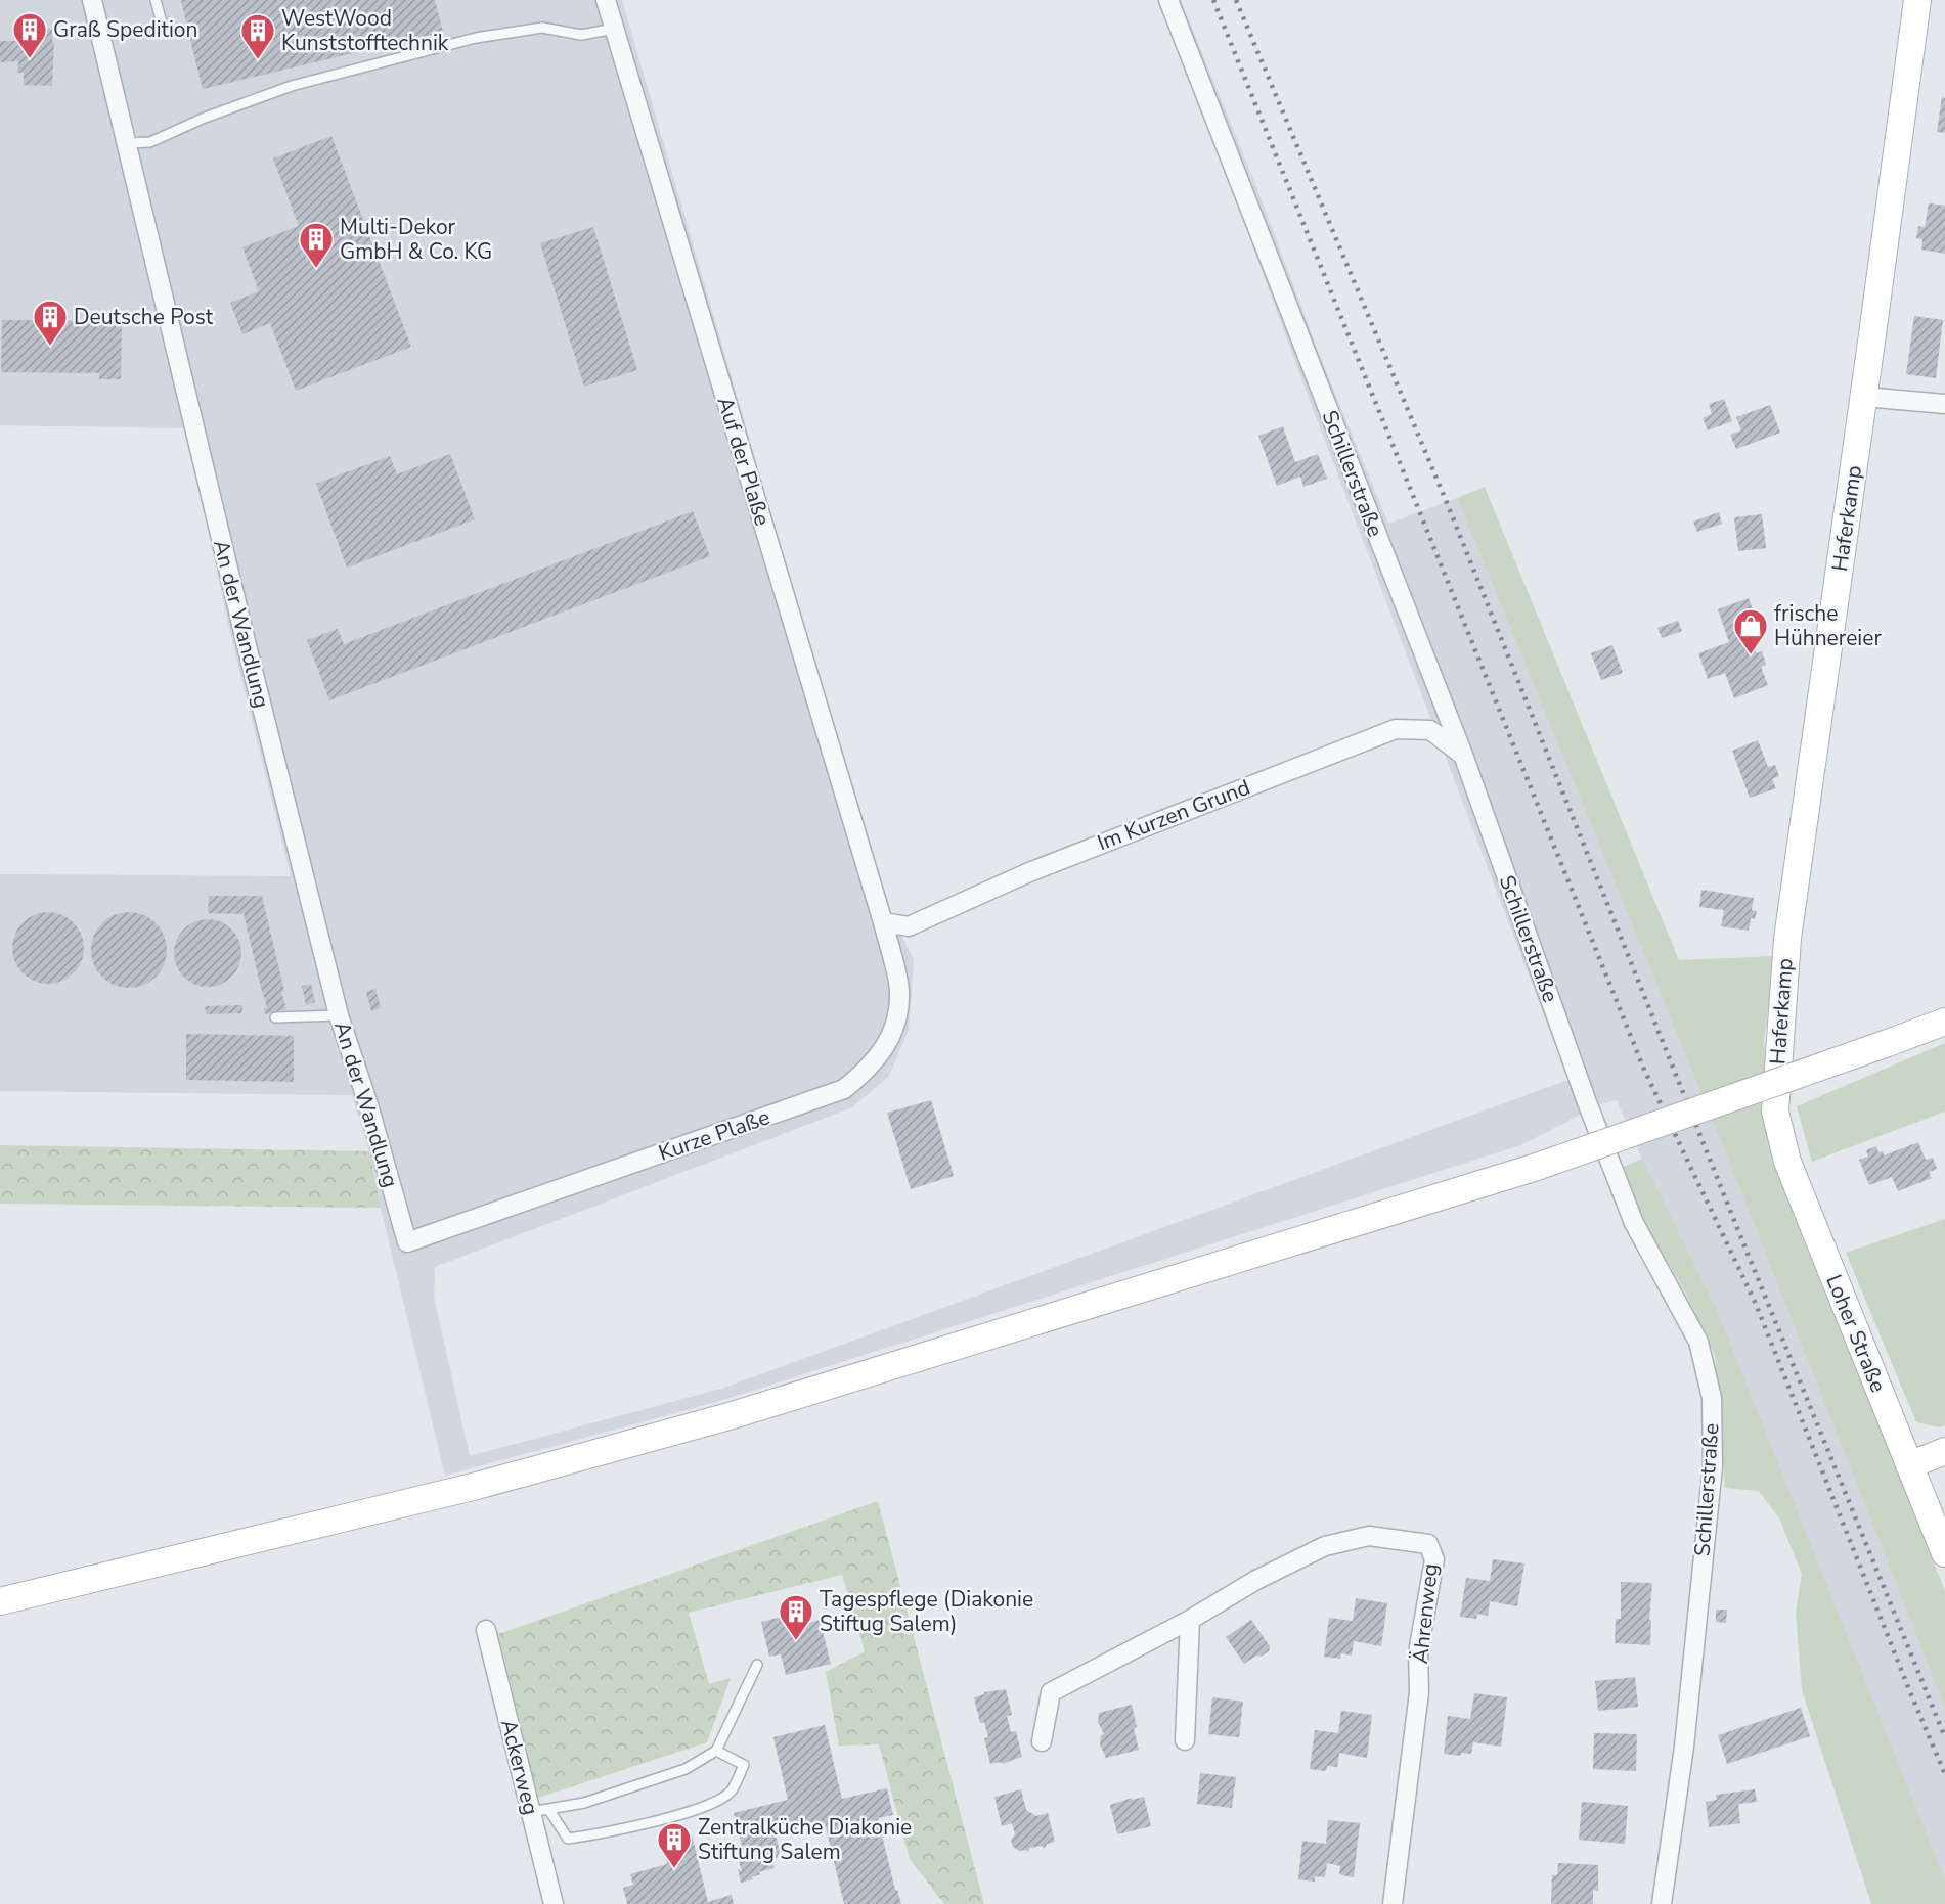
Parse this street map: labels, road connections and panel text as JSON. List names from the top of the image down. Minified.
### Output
{"streets":{"main road":["Haferkamp","Loher Straße"],"street":["Auf der Plaße","Schillerstraße","An der Wandlung","Im Kurzen Grund","Kurze Plaße","Ährenweg","Ackerweg"]},"crossings":[["Auf der Plaße","Im Kurzen Grund"],["Auf der Plaße","Kurze Plaße"],["Schillerstraße","Im Kurzen Grund"],["Haferkamp","Loher Straße"],["An der Wandlung","Kurze Plaße"],["Im Kurzen Grund","Kurze Plaße"]],"places":{"building":["Graß Spedition","WestWood Kunststofftechnik","Multi-Dekor GmbH & Co. KG","Deutsche Post","Tagespflege (Diakonie Stiftug Salem)","Zentralküche Diakonie Stiftung Salem"],"shop":["frische Hühnereier"]}}
